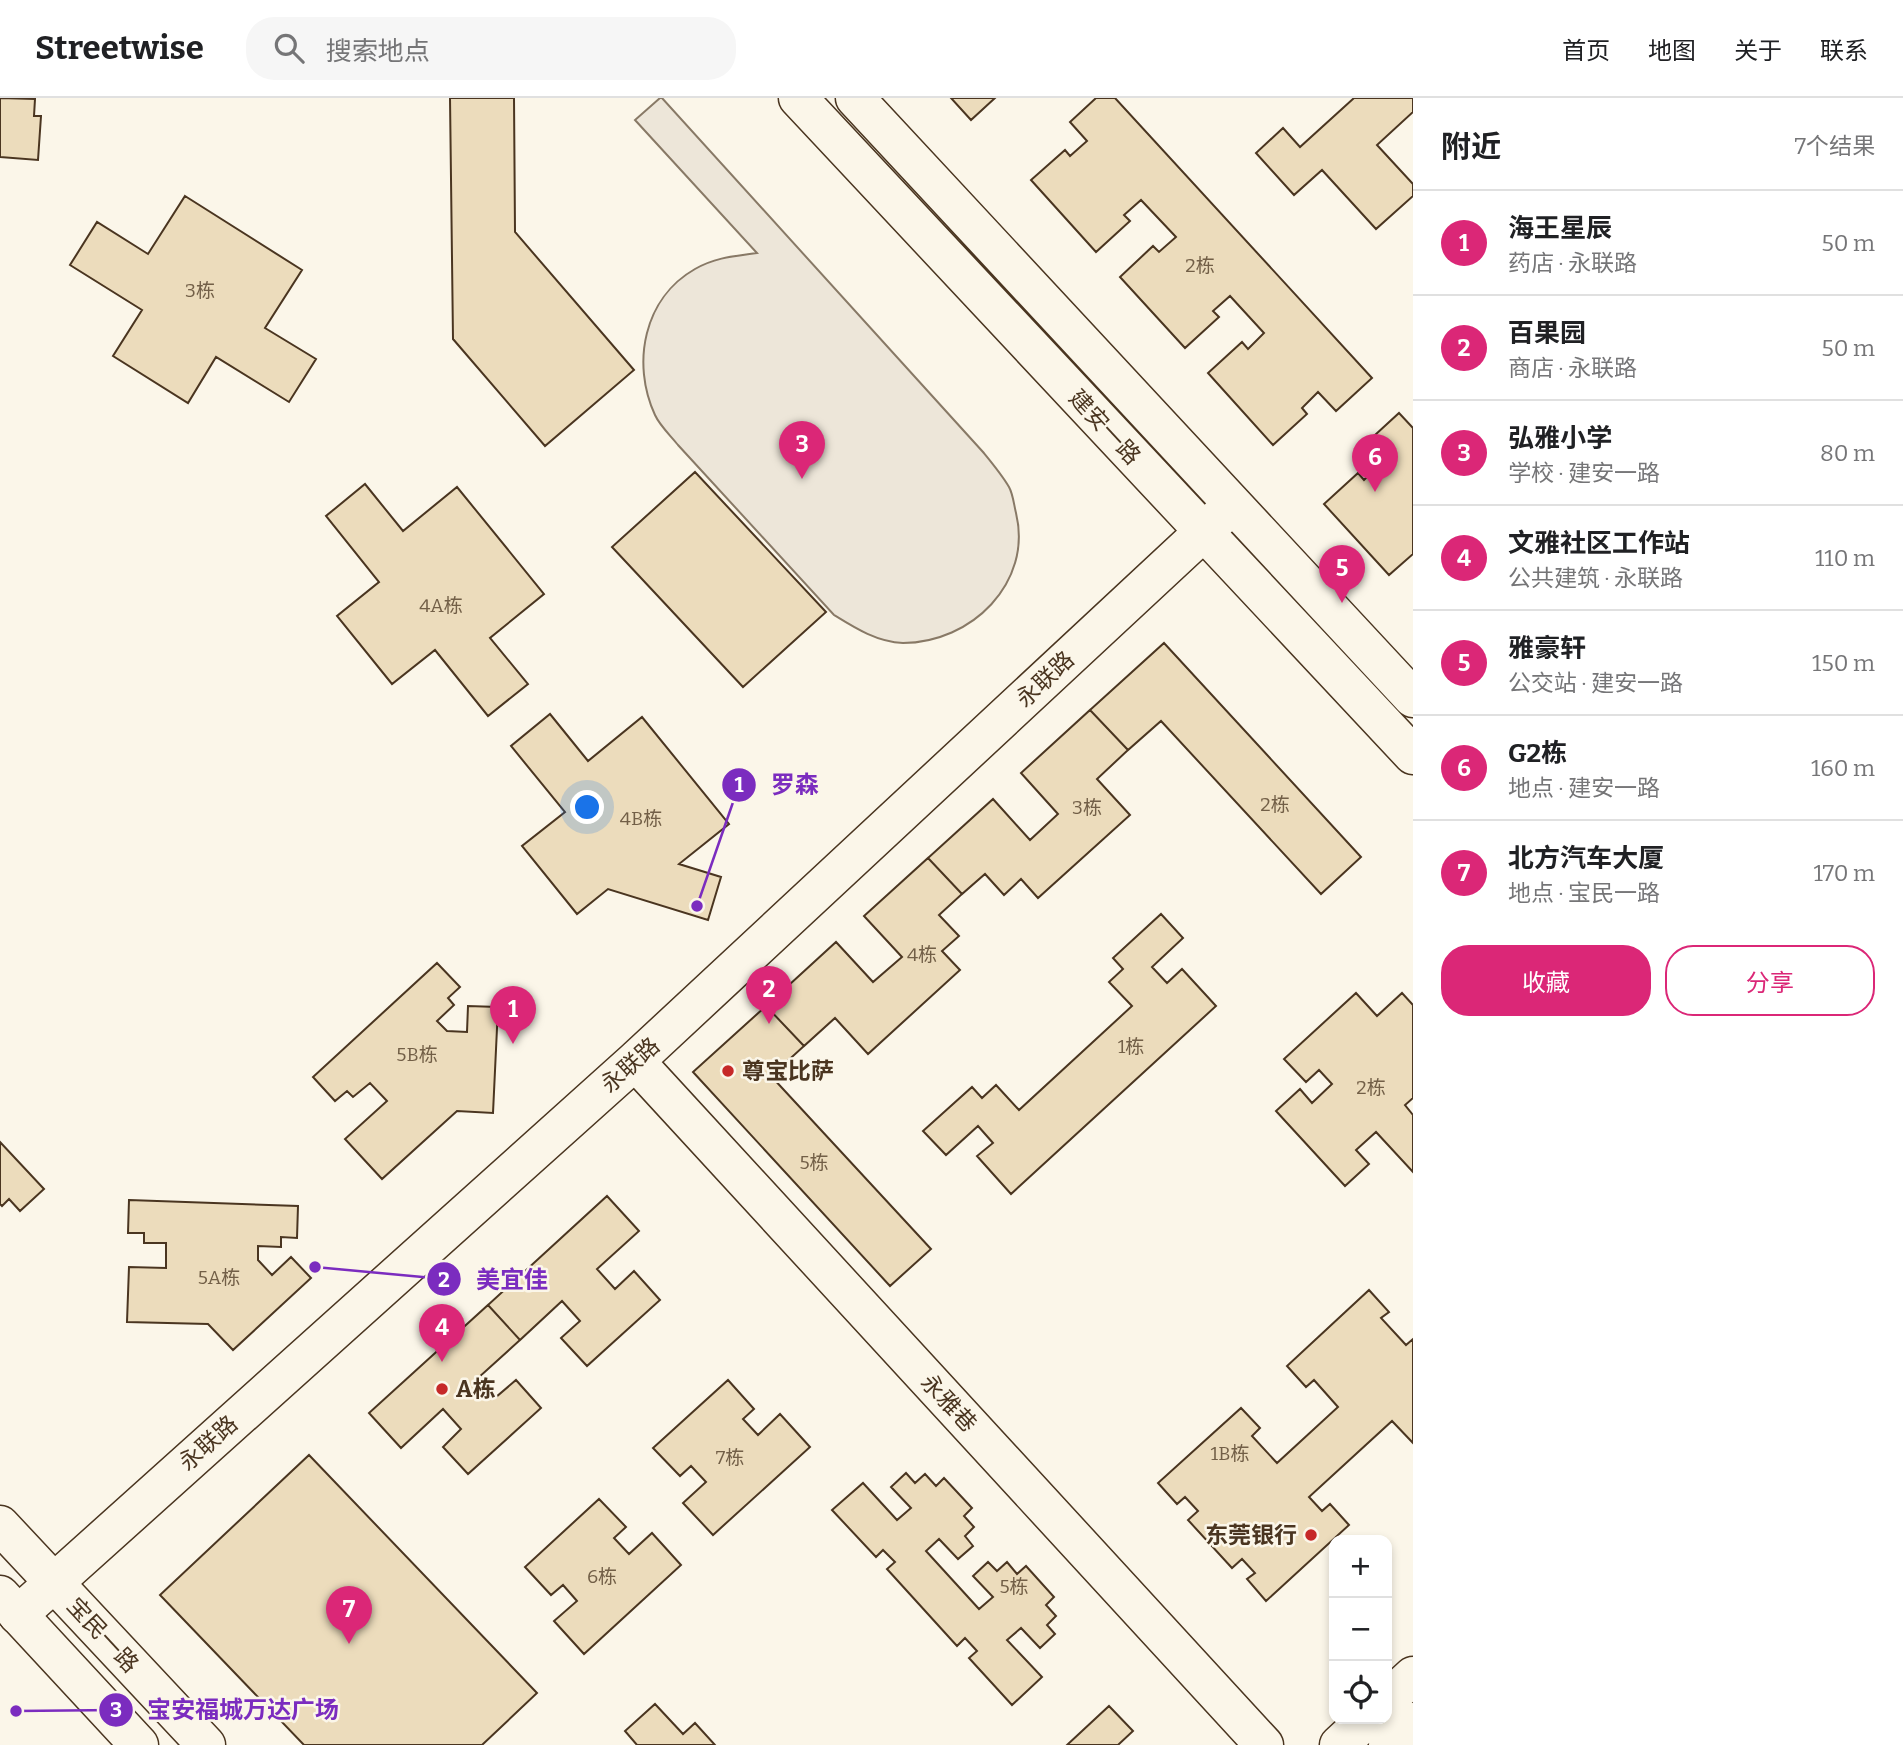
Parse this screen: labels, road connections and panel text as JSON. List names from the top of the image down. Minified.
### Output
{"streets":{"main road":["建安一路","永联路","永雅巷","宝民一路"]},"crossings":[["建安一路","永联路"],["永联路","永雅巷"],["永联路","宝民一路"]],"places":["罗森","尊宝比萨","美宜佳","A栋","东莞银行","宝安福城万达广场"],"house_numbers":["2栋","3栋","4A栋","2栋","3栋","4B栋","4栋","1栋","5B栋","2栋","5栋","5A栋","1B栋","7栋","6栋","5栋"],"page":{"header":"Streetwise","search":"搜索地点","nav":["首页","地图","关于","联系"],"heading":["附近","7个结果"],"list":[{"mark":"1","name":"海王星辰","note":"药店 · 永联路","value":"50 m"},{"mark":"2","name":"百果园","note":"商店 · 永联路","value":"50 m"},{"mark":"3","name":"弘雅小学","note":"学校 · 建安一路","value":"80 m"},{"mark":"4","name":"文雅社区工作站","note":"公共建筑 · 永联路","value":"110 m"},{"mark":"5","name":"雅豪轩","note":"公交站 · 建安一路","value":"150 m"},{"mark":"6","name":"G2栋","note":"地点 · 建安一路","value":"160 m"},{"mark":"7","name":"北方汽车大厦","note":"地点 · 宝民一路","value":"170 m"}],"pins":["3","6","5","2","1","4","7"],"buttons":["收藏","分享"],"map_buttons":["+","−"]}}
